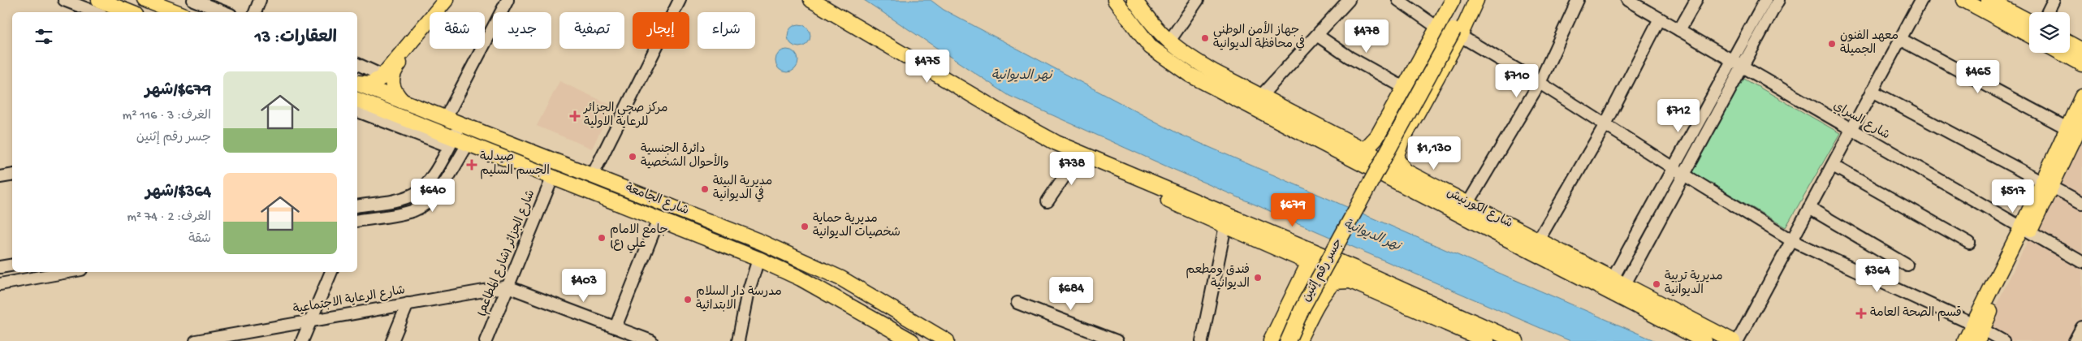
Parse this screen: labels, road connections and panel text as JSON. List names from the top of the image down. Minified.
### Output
{"streets":{"main road":["شارع الجامعة","شارع الكورنيش","جسر رقم إثنين"],"street":["شارع السراي","شارع الجزائر (شارع المطاعم)","شارع الرعاية الاجتماعية"]},"crossings":[["شارع الجامعة","شارع الجزائر (شارع المطاعم)"],["شارع الجزائر (شارع المطاعم)","شارع الرعاية الاجتماعية"]],"water":["نهر الديوانية"],"places":{"other":["جهاز الأمن الوطني في محافظة الديوانية","معهد الفنون الجميلة","دائرة الجنسية والأحوال الشخصية","مديرية البيئة في الديوانية","مديرية حماية شخصيات الديوانية","جامع الامام علي (ع)","فندق ومطعم الديوانية","مديرية تربية الديوانية","مدرسة دار السلام الابتدائية"],"health":["مركز صحي الجزائر للرعاية الاولية","صيدلية الجسم السليم","قسم الصحة العامة"]},"page":{"chip":["شراء","إيجار","تصفية","جديد","شقة"],"heading":"العقارات: 13","price":["$478","$475","$465","$710","$712","$1,130","$738","$640","$517","$679","$364","$403","$684"],"list":[{"name":"$679/شهر","note":"الغرف: 3 · 116 m² · جسر رقم إثنين"},{"name":"$364/شهر","note":"الغرف: 2 · 74 m² · شقة"}]}}
